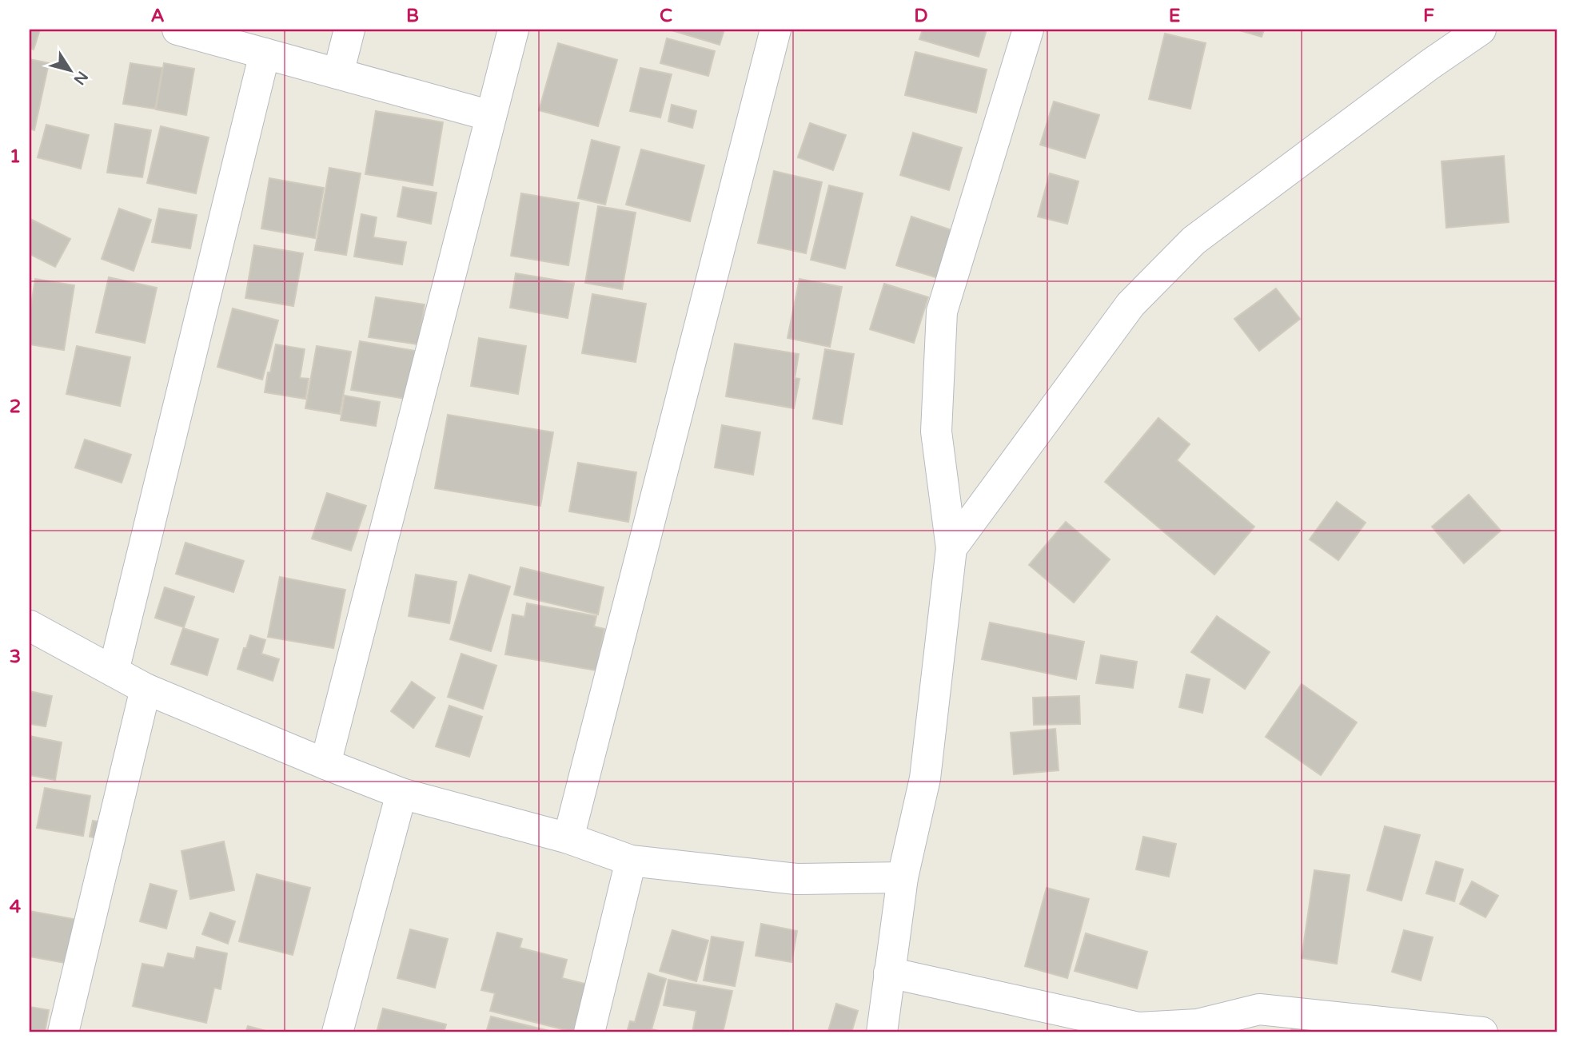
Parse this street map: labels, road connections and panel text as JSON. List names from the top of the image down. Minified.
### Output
{"north":"bottom right","grid":{"columns":["A","B","C","D","E","F"],"rows":["1","2","3","4"]}}
